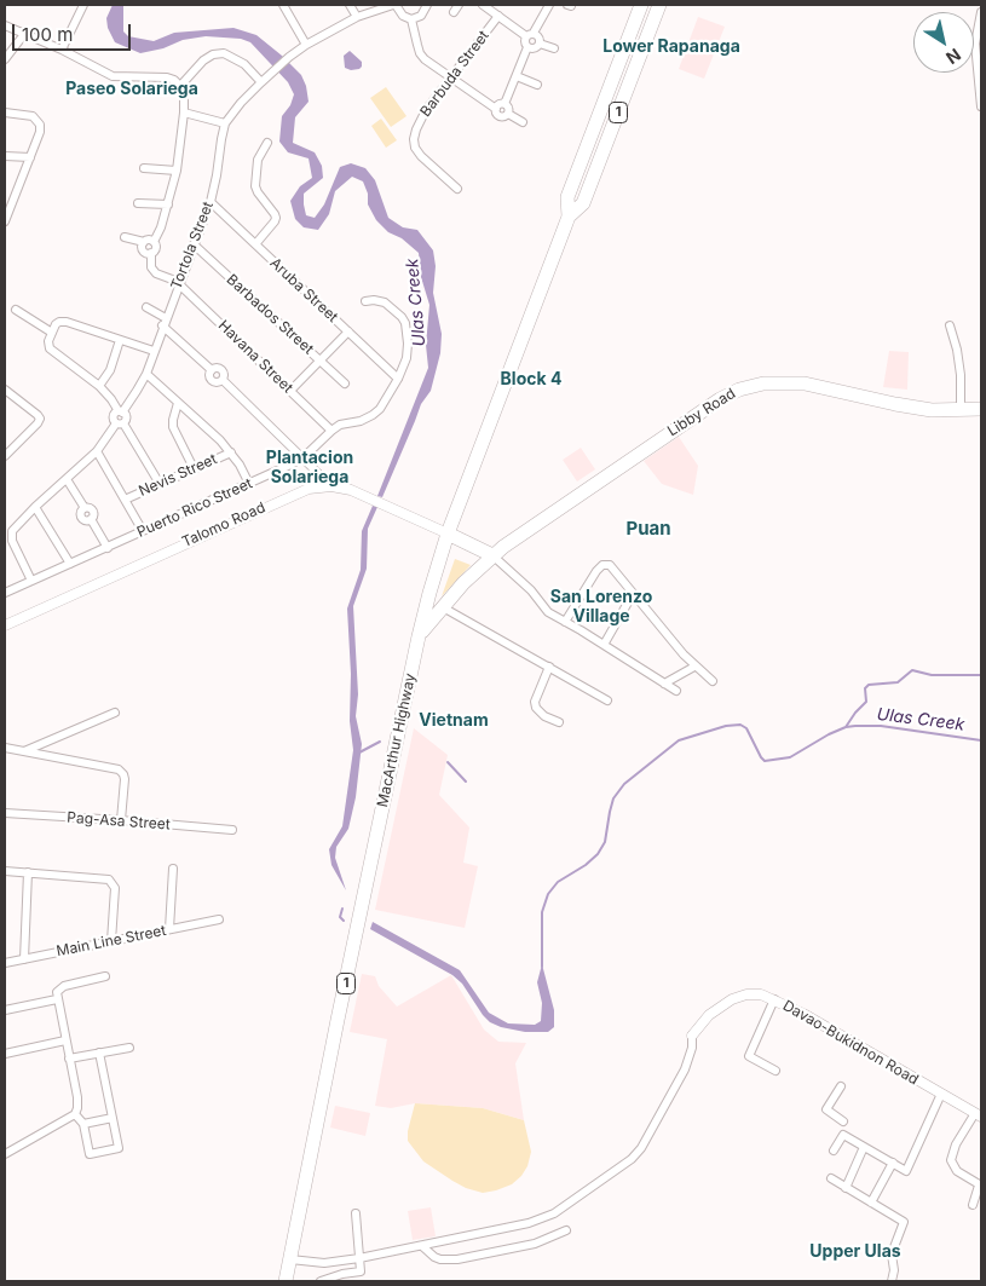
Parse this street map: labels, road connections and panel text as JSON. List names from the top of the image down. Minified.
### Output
{"streets":{"highway":["1","Libby Road","MacArthur Highway"],"street":["Barbuda Street","Tortola Street","Aruba Street","Barbados Street","Havana Street","Nevis Street","Puerto Rico Street","Talomo Road","Pag-Asa Street","Main Line Street","Davao-Bukidnon Road"]},"crossings":[["Tortola Street","Aruba Street"],["Tortola Street","Barbados Street"],["Tortola Street","Havana Street"],["Aruba Street","Puerto Rico Street"],["Havana Street","Puerto Rico Street"],["Libby Road","MacArthur Highway"],["Talomo Road","MacArthur Highway"]],"districts":["Lower Rapanaga","Paseo Solariega","Block 4","Plantacion Solariega","Puan","San Lorenzo Village","Vietnam","Upper Ulas"],"water":["Ulas Creek"],"scale_bar":"100 m","north":"bottom right"}
